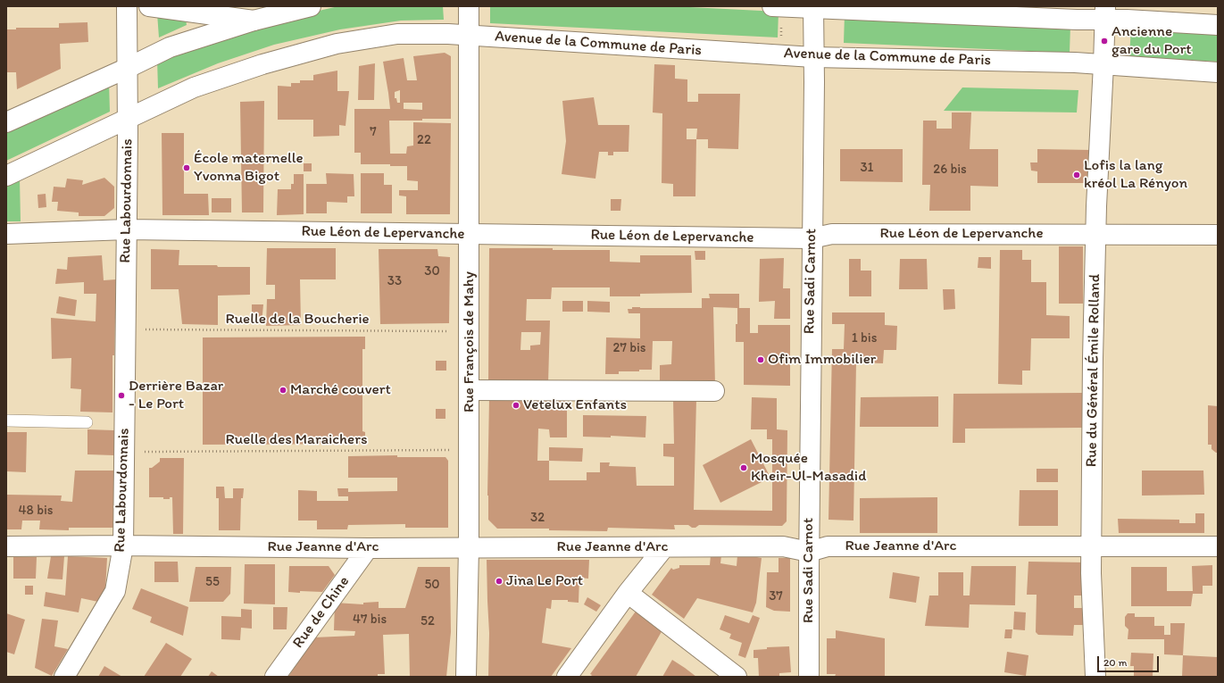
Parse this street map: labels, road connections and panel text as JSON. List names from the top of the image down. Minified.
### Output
{"streets":{"street":["Avenue de la Commune de Paris","Rue Labourdonnais","Rue Léon de Lepervanche","Rue Sadi Carnot","Rue François de Mahy","Rue du Général Émile Rolland","Rue Jeanne d'Arc","Rue de Chine"],"path":["Ruelle de la Boucherie","Ruelle des Maraichers"]},"crossings":[["Avenue de la Commune de Paris","Rue Labourdonnais"],["Avenue de la Commune de Paris","Rue Sadi Carnot"],["Avenue de la Commune de Paris","Rue François de Mahy"],["Avenue de la Commune de Paris","Rue du Général Émile Rolland"],["Rue Labourdonnais","Rue Léon de Lepervanche"],["Rue Labourdonnais","Ruelle de la Boucherie"],["Rue Labourdonnais","Ruelle des Maraichers"],["Rue Labourdonnais","Rue Jeanne d'Arc"],["Rue Léon de Lepervanche","Rue Sadi Carnot"],["Rue Léon de Lepervanche","Rue François de Mahy"],["Rue Léon de Lepervanche","Rue du Général Émile Rolland"],["Rue Sadi Carnot","Rue Jeanne d'Arc"],["Ruelle de la Boucherie","Rue François de Mahy"],["Rue François de Mahy","Ruelle des Maraichers"],["Rue François de Mahy","Rue Jeanne d'Arc"],["Rue du Général Émile Rolland","Rue Jeanne d'Arc"],["Rue Jeanne d'Arc","Rue de Chine"]],"places":["Ancienne gare du Port","École maternelle Yvonna Bigot","Lofis la lang kréol La Rényon","Ofim Immobilier","Marché couvert","Derrière Bazar - Le Port","Vetelux Enfants","Mosquée Kheir-Ul-Masadid","Jina Le Port"],"house_numbers":["7","22","31","26 bis","30","33","1 bis","27 bis","48 bis","32","55","50","37","47 bis","52"],"scale_bar":"20 m"}
